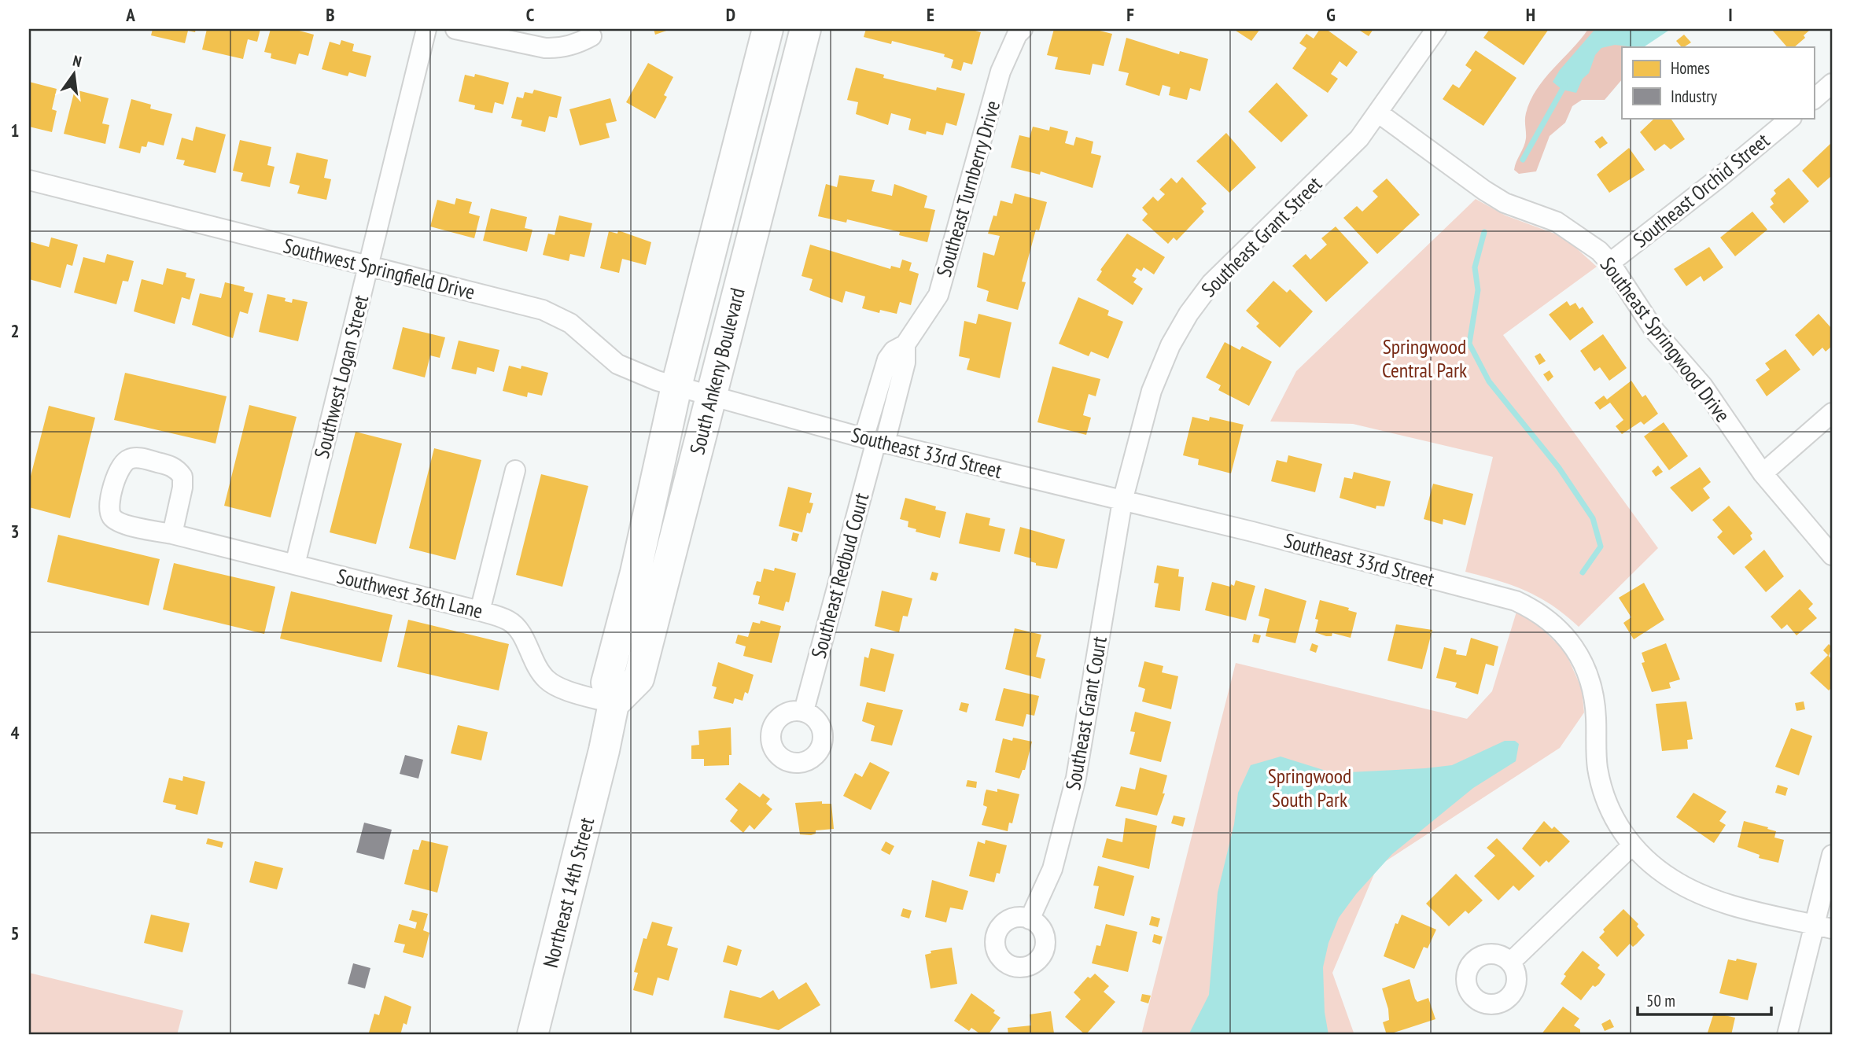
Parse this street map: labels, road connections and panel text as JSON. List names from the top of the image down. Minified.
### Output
{"streets":{"main road":["South Ankeny Boulevard","Northeast 14th Street"],"street":["Southeast Turnberry Drive","Southeast Orchid Street","Southeast Grant Street","Southwest Springfield Drive","Southeast Springwood Drive","Southwest Logan Street","Southeast 33rd Street","Southeast Redbud Court","Southwest 36th Lane","Southeast Grant Court"]},"crossings":[["Southeast Turnberry Drive","Southeast 33rd Street"],["Southeast Turnberry Drive","Southeast Redbud Court"],["Southeast Orchid Street","Southeast Springwood Drive"],["Southeast Grant Street","Southeast Springwood Drive"],["Southeast Grant Street","Southeast 33rd Street"],["Southeast Grant Street","Southeast Grant Court"],["Southwest Springfield Drive","South Ankeny Boulevard"],["Southwest Springfield Drive","Southwest Logan Street"],["Southwest Springfield Drive","Southeast 33rd Street"],["South Ankeny Boulevard","Southeast 33rd Street"],["South Ankeny Boulevard","Southwest 36th Lane"],["South Ankeny Boulevard","Northeast 14th Street"],["Southwest Logan Street","Southwest 36th Lane"],["Southeast 33rd Street","Southeast Redbud Court"],["Southeast 33rd Street","Southeast Grant Court"]],"parks":["Springwood Central Park","Springwood South Park"],"legend":["Homes","Industry"],"scale_bar":"50 m","north":"top","grid":{"columns":["A","B","C","D","E","F","G","H","I"],"rows":["1","2","3","4","5"]}}
